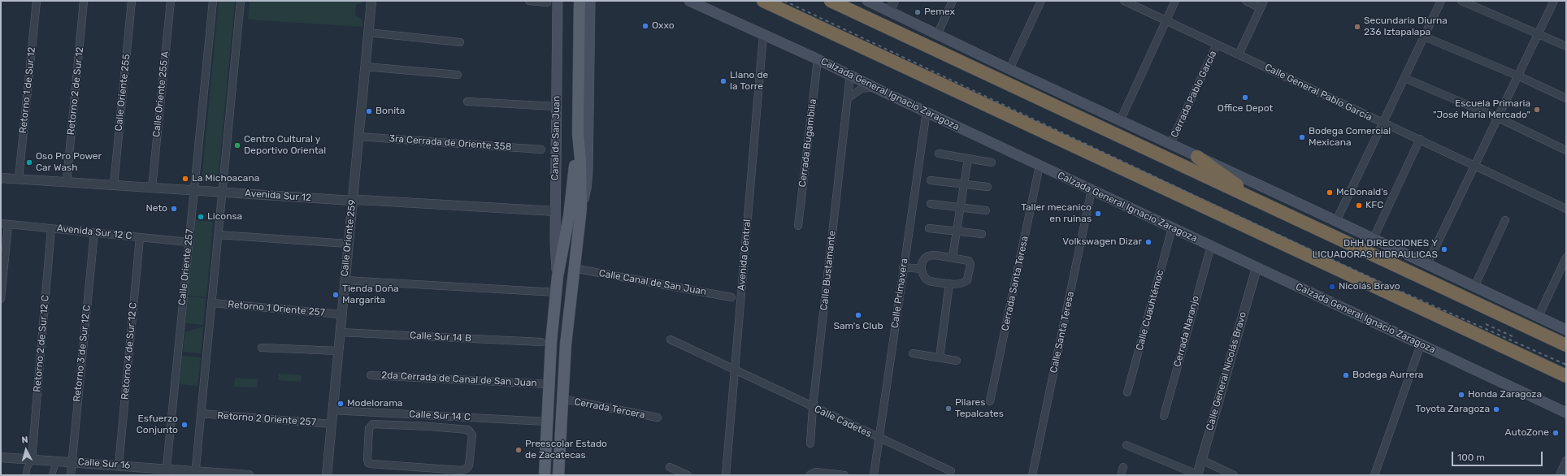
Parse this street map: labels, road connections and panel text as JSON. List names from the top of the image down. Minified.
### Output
{"streets":{"main road":["Calzada General Ignacio Zaragoza","Canal de San Juan"],"street":["Retorno 1 de Sur 12","Retorno 2 de Sur 12","Calle Oriente 255","Calle General Pablo García","Calle Oriente 255 A","Cerrada Pablo García","3ra Cerrada de Oriente 358","Cerrada Bugambilia","Avenida Sur 12","Avenida Sur 12 C","Calle Oriente 259","Avenida Central","Calle Oriente 257","Calle Bustamante","Calle Canal de San Juan","Cerrada Santa Teresa","Calle Primavera","Retorno 1 Oriente 257","Calle Cuauhtémoc","Cerrada Naranjo","Calle Santa Teresa","Calle Sur 14 B","Retorno 2 de Sur 12 C","Retorno 4 de Sur 12 C","Retorno 3 de Sur 12 C","Calle General Nicolás Bravo","2da Cerrada de Canal de San Juan","Cerrada Tercera","Calle Sur 14 C","Retorno 2 Oriente 257","Calle Cadetes","Calle Sur 16"]},"crossings":[["Retorno 1 de Sur 12","Avenida Sur 12"],["Retorno 2 de Sur 12","Avenida Sur 12"],["Calle Oriente 255","Avenida Sur 12"],["Calle General Pablo García","Cerrada Pablo García"],["Calle Oriente 255 A","Avenida Sur 12"],["Calzada General Ignacio Zaragoza","Cerrada Bugambilia"],["Calzada General Ignacio Zaragoza","Avenida Central"],["Calzada General Ignacio Zaragoza","Calle Bustamante"],["Calzada General Ignacio Zaragoza","Cerrada Santa Teresa"],["Calzada General Ignacio Zaragoza","Calle Primavera"],["Calzada General Ignacio Zaragoza","Calle Cuauhtémoc"],["Calzada General Ignacio Zaragoza","Cerrada Naranjo"],["Calzada General Ignacio Zaragoza","Calle Santa Teresa"],["Calzada General Ignacio Zaragoza","Calle General Nicolás Bravo"],["Canal de San Juan","Avenida Sur 12"],["Canal de San Juan","Calle Canal de San Juan"],["Canal de San Juan","2da Cerrada de Canal de San Juan"],["Canal de San Juan","Cerrada Tercera"],["Canal de San Juan","Calle Sur 14 C"],["3ra Cerrada de Oriente 358","Calle Oriente 259"],["Avenida Sur 12","Calle Oriente 259"],["Avenida Sur 12","Calle Oriente 257"],["Avenida Sur 12 C","Calle Oriente 257"],["Avenida Sur 12 C","Retorno 2 de Sur 12 C"],["Avenida Sur 12 C","Retorno 4 de Sur 12 C"],["Avenida Sur 12 C","Retorno 3 de Sur 12 C"],["Calle Oriente 259","Retorno 1 Oriente 257"],["Calle Oriente 259","Calle Sur 14 B"],["Calle Oriente 259","Calle Sur 14 C"],["Calle Oriente 259","Retorno 2 Oriente 257"],["Avenida Central","Calle Cadetes"],["Calle Oriente 257","Calle Sur 16"],["Calle Bustamante","Calle Cadetes"],["Calle Primavera","Calle Cadetes"],["Retorno 2 de Sur 12 C","Calle Sur 16"],["Retorno 4 de Sur 12 C","Calle Sur 16"],["Retorno 3 de Sur 12 C","Calle Sur 16"]],"places":["Pemex","Oxxo","Secundaria Diurna 236 Iztapalapa","Llano de la Torre","Office Depot","Escuela Primaria \"José María Mercado\"","Bonita","Bodega Comercial Mexicana","Centro Cultural y Deportivo Oriental","Oso Pro Power Car Wash","La Michoacana","McDonald's","KFC","Neto","Taller mecanico en ruinas","Liconsa","Volkswagen Dizar","DHH DIRECCIONES Y LICUADORAS HIDRAULICAS","Nicolás Bravo","Tienda Doña Margarita","Sam's Club","Bodega Aurrera","Honda Zaragoza","Modelorama","Pilares Tepalcates","Toyota Zaragoza","Esfuerzo Conjunto","AutoZone","Preescolar Estado de Zacatecas"],"scale_bar":"100 m","north":"top"}
